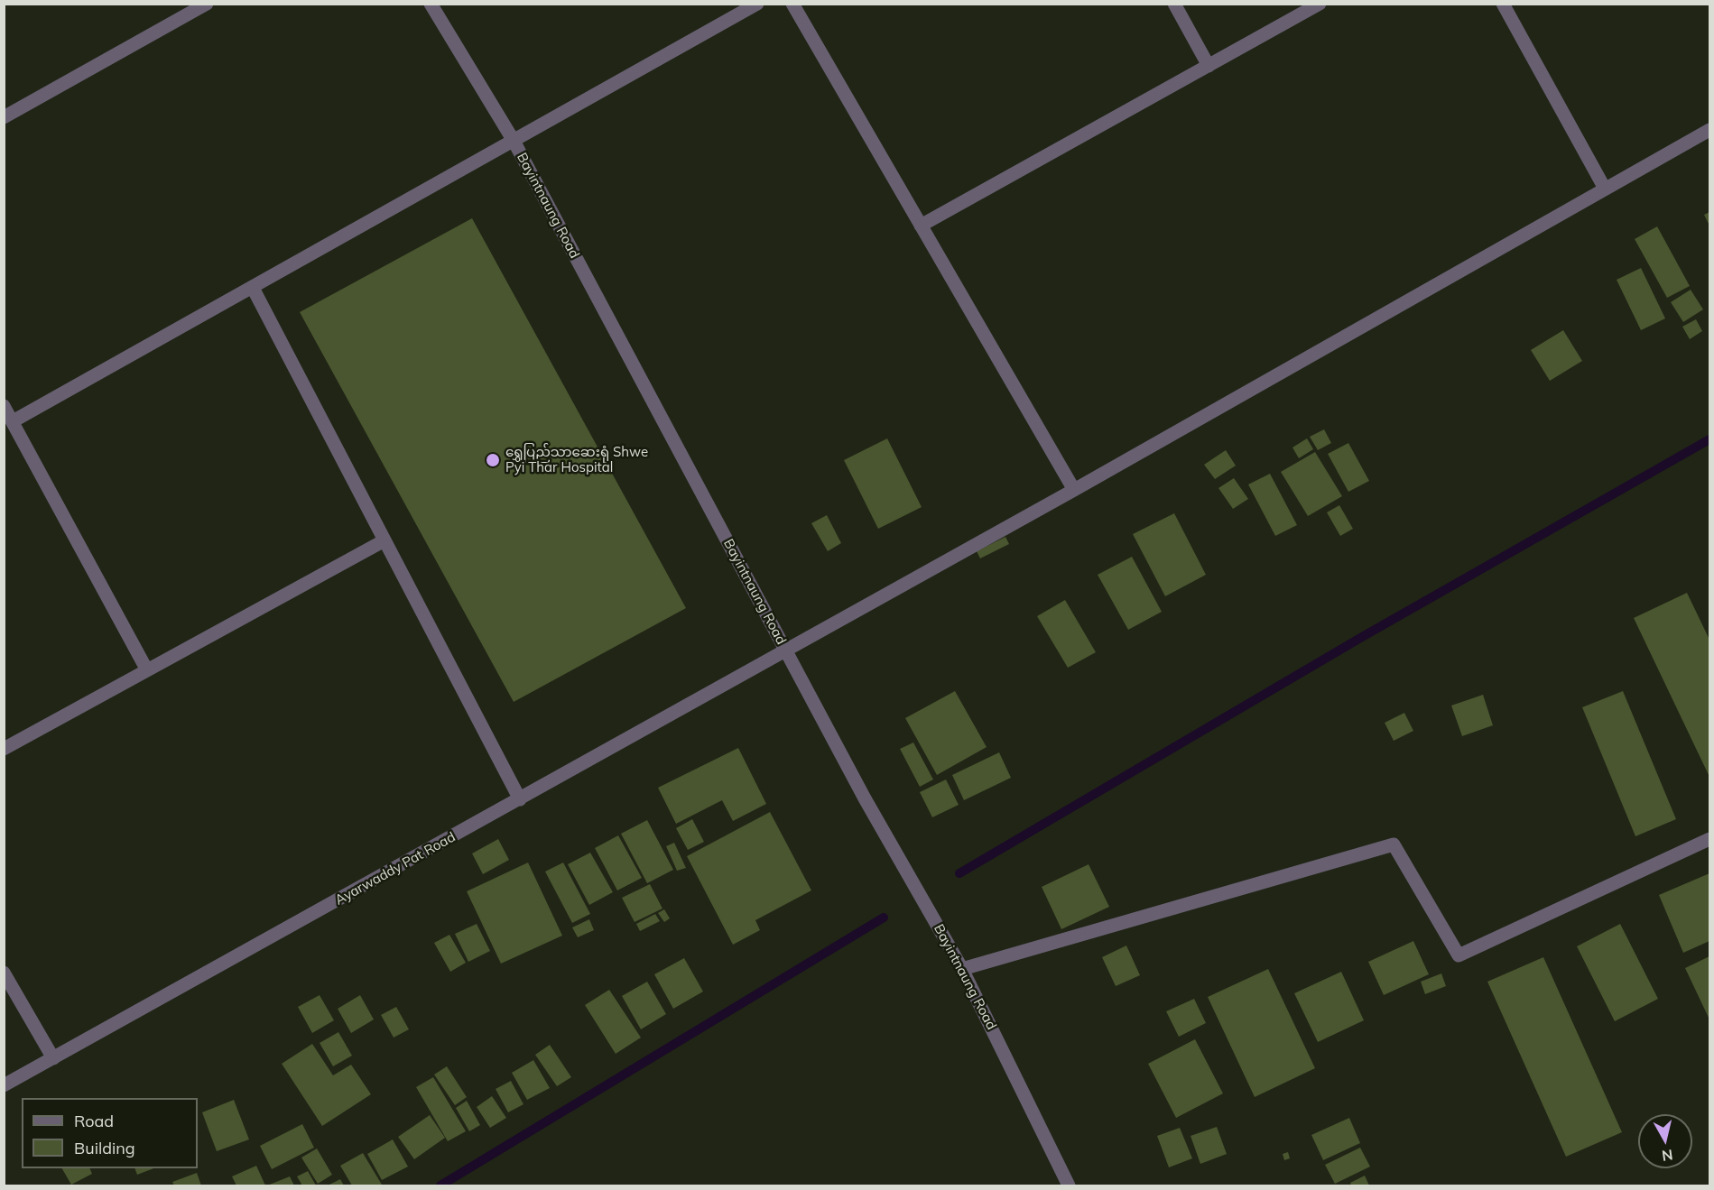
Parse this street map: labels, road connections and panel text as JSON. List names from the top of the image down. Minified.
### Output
{"streets":{"street":["Bayintnaung Road","Ayarwaddy Pat Road"]},"crossings":[["Bayintnaung Road","Ayarwaddy Pat Road"]],"places":["ရွှေပြည်သာဆေးရုံ Shwe Pyi Thar Hospital"],"legend":["Road","Building"],"north":"bottom"}
